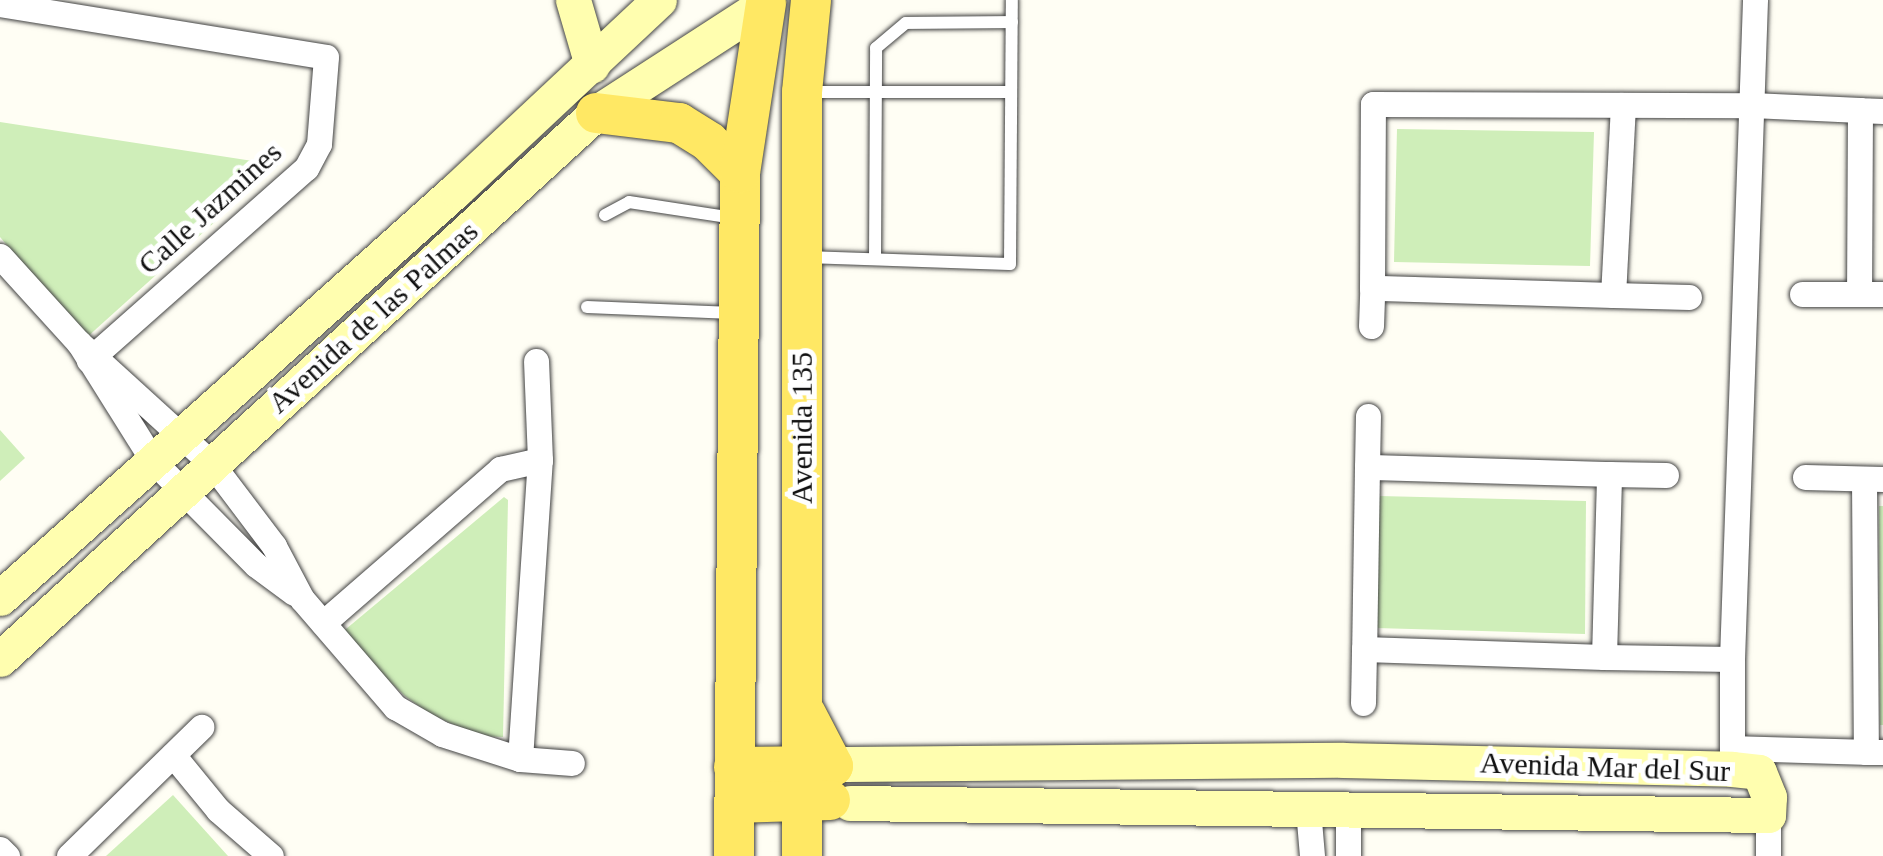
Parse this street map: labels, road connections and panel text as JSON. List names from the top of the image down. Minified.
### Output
{"streets":{"main road":["Avenida 135"],"street":["Calle Jazmines","Avenida de las Palmas","Avenida Mar del Sur"]},"crossings":[["Avenida 135","Avenida Mar del Sur"]]}
